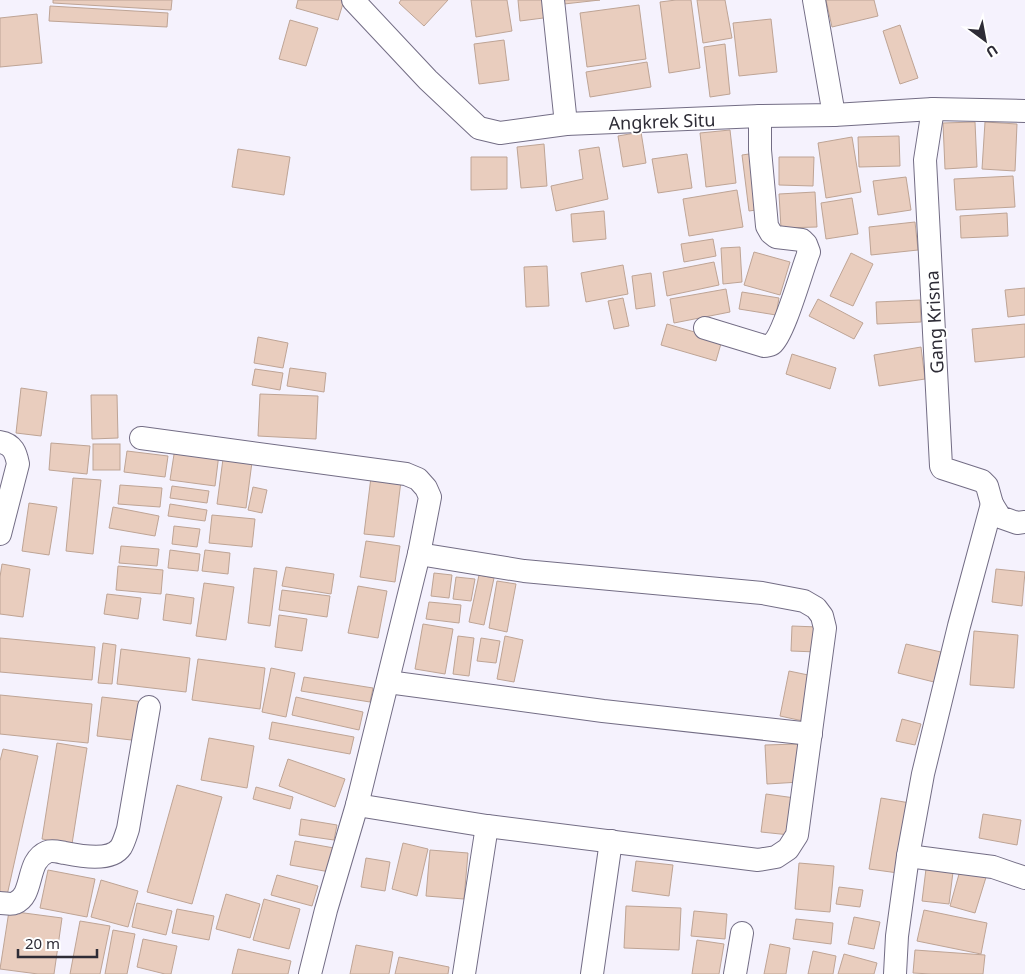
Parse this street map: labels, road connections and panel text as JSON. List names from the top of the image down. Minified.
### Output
{"streets":{"street":["Angkrek Situ","Gang Krisna"]},"crossings":[["Angkrek Situ","Gang Krisna"]],"scale_bar":"20 m","north":"bottom right"}
